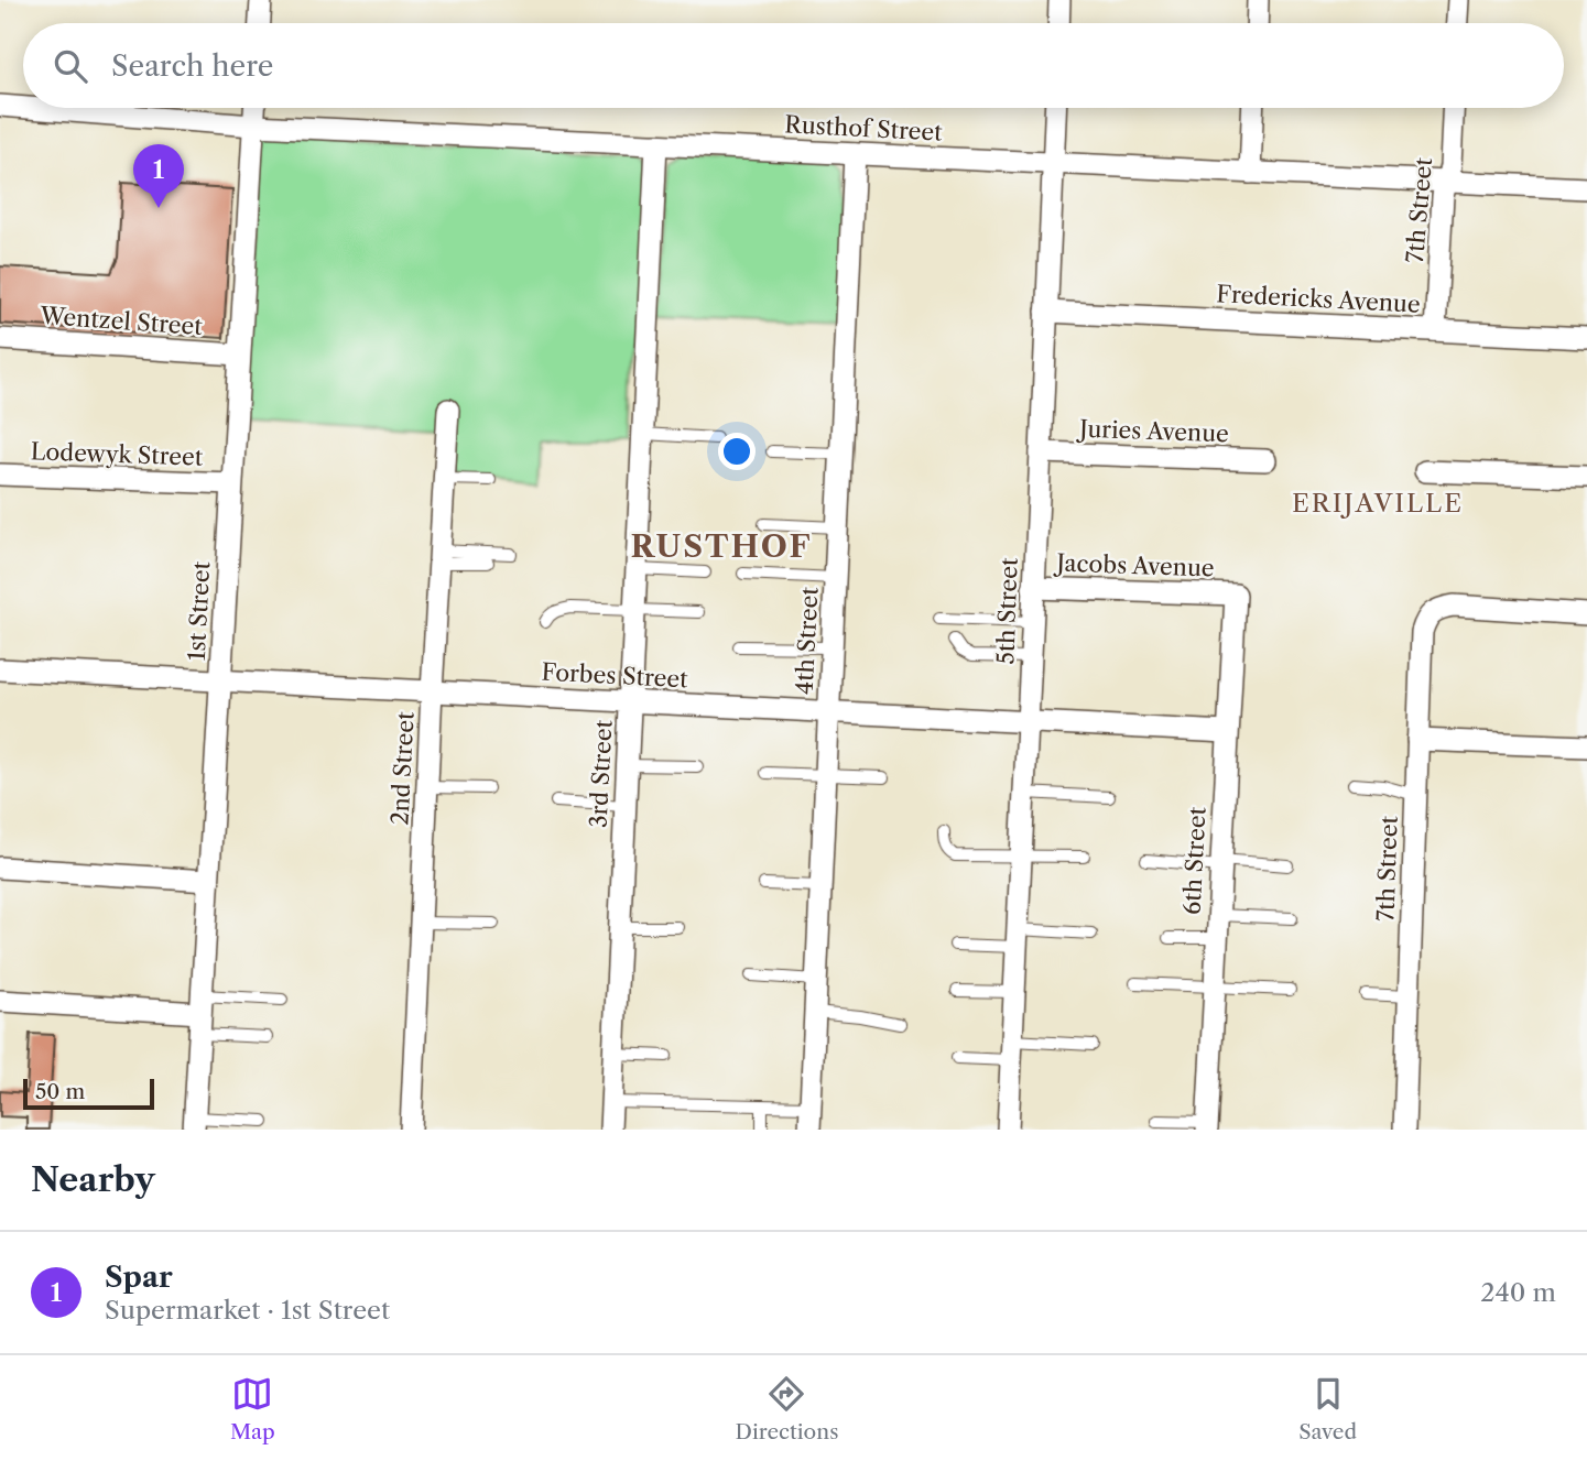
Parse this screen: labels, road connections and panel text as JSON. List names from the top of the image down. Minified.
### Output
{"streets":{"street":["Rusthof Street","7th Street","Fredericks Avenue","Wentzel Street","Juries Avenue","Lodewyk Street","Jacobs Avenue","1st Street","5th Street","4th Street","Forbes Street","2nd Street","3rd Street","6th Street"]},"crossings":[["Rusthof Street","7th Street"],["Rusthof Street","1st Street"],["Rusthof Street","5th Street"],["Rusthof Street","4th Street"],["Rusthof Street","3rd Street"],["7th Street","Fredericks Avenue"],["Fredericks Avenue","5th Street"],["Wentzel Street","1st Street"],["Juries Avenue","5th Street"],["Lodewyk Street","1st Street"],["Jacobs Avenue","5th Street"],["Jacobs Avenue","6th Street"],["1st Street","Forbes Street"],["5th Street","Forbes Street"],["4th Street","Forbes Street"],["Forbes Street","2nd Street"],["Forbes Street","3rd Street"],["Forbes Street","6th Street"]],"districts":["ERIJAVILLE","RUSTHOF"],"scale_bar":"50 m","page":{"search":"Search here","pins":"1","scale":"50 m","heading":"Nearby","list":[{"mark":"1","name":"Spar","note":"Supermarket · 1st Street","value":"240 m"}],"nav":["Map","Directions","Saved"]}}
